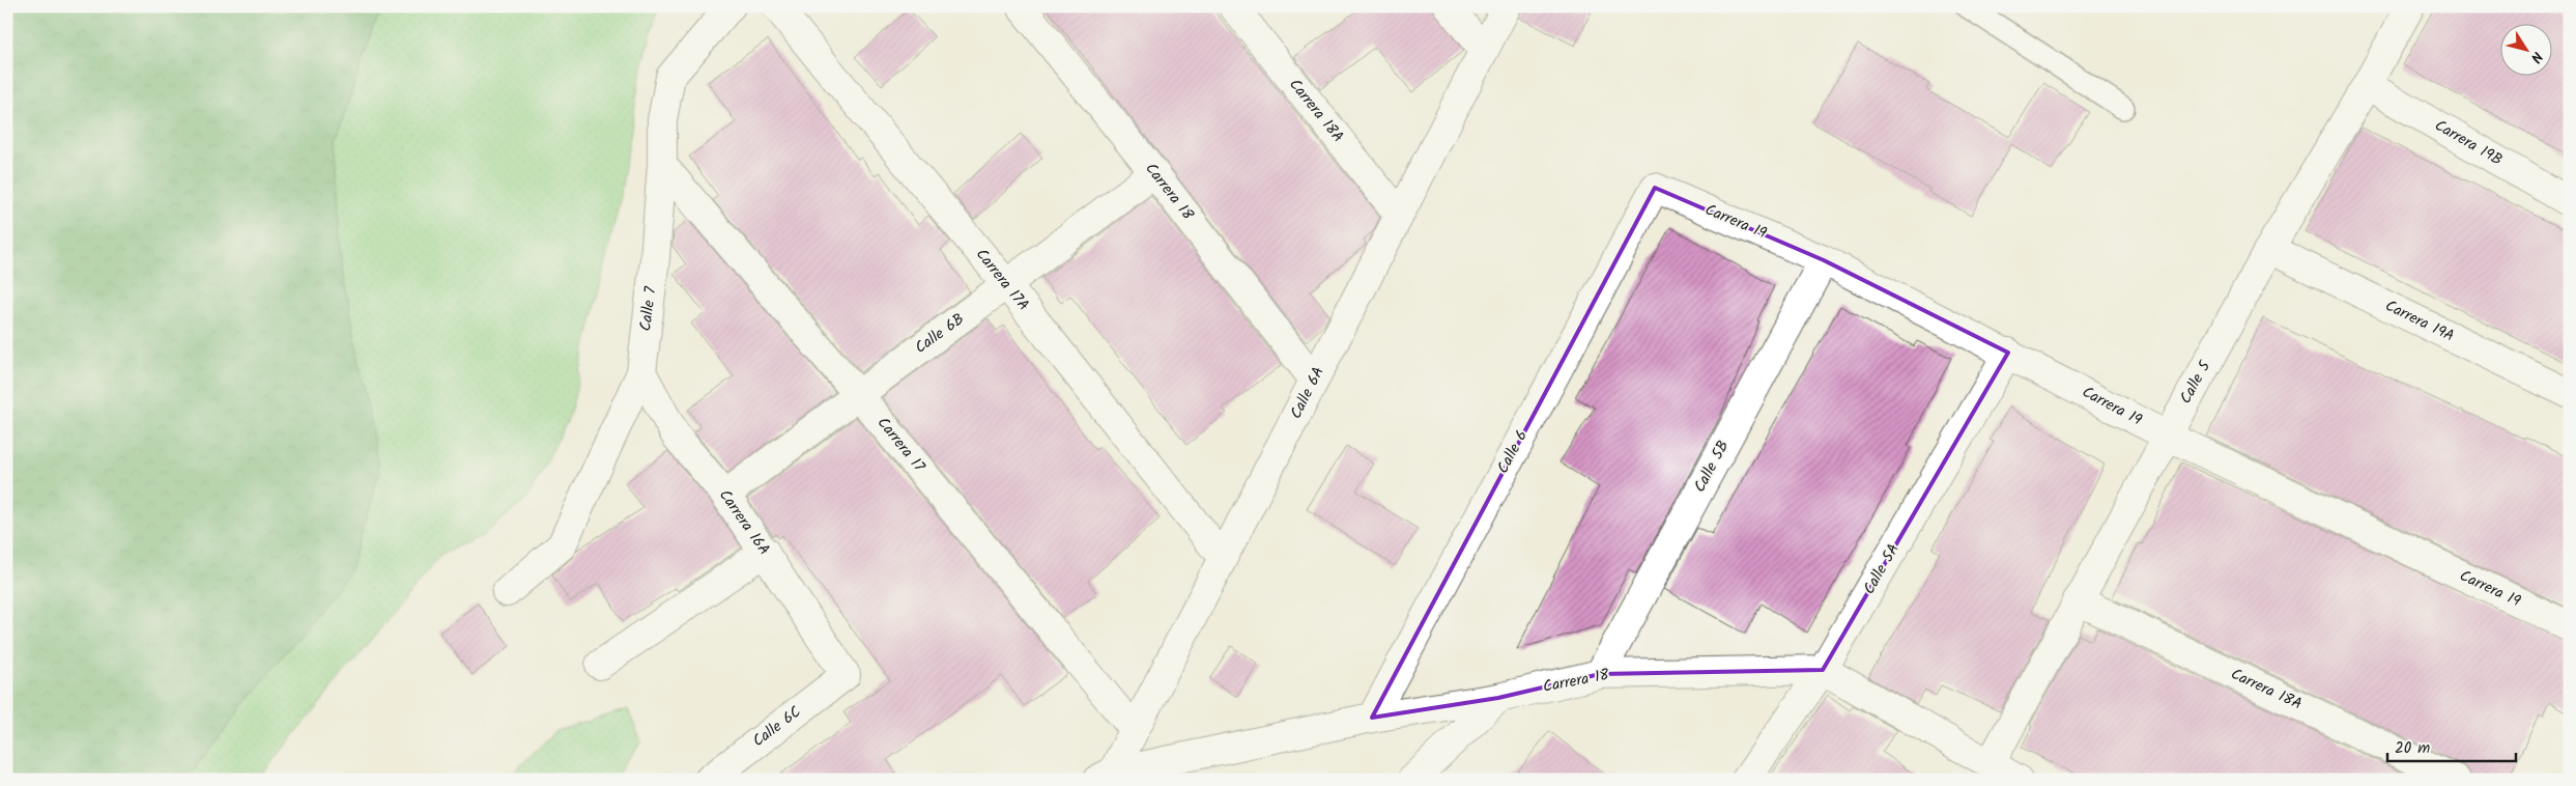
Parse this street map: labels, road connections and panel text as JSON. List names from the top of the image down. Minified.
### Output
{"streets":{"street":["Carrera 18A","Carrera 19B","Carrera 18","Carrera 19","Carrera 17A","Calle 7","Carrera 19A","Calle 6B","Calle 5","Calle 6A","Carrera 17","Calle 6","Calle 5B","Carrera 16A","Calle 5A","Calle 6C"]},"crossings":[["Carrera 18A","Calle 5"],["Carrera 18A","Calle 6A"],["Carrera 19B","Calle 5"],["Carrera 18","Calle 6B"],["Carrera 18","Calle 6A"],["Carrera 18","Calle 6"],["Carrera 18","Calle 5B"],["Carrera 18","Calle 5A"],["Carrera 19","Calle 5"],["Carrera 19","Calle 6"],["Carrera 19","Calle 5B"],["Carrera 19","Calle 5A"],["Carrera 17A","Calle 6B"],["Carrera 17A","Calle 6A"],["Calle 7","Carrera 17"],["Calle 7","Carrera 16A"],["Carrera 19A","Calle 5"],["Calle 6B","Carrera 17"],["Calle 6B","Carrera 16A"],["Calle 6A","Carrera 17"],["Carrera 16A","Calle 6C"]],"scale_bar":"20 m","north":"bottom right"}
